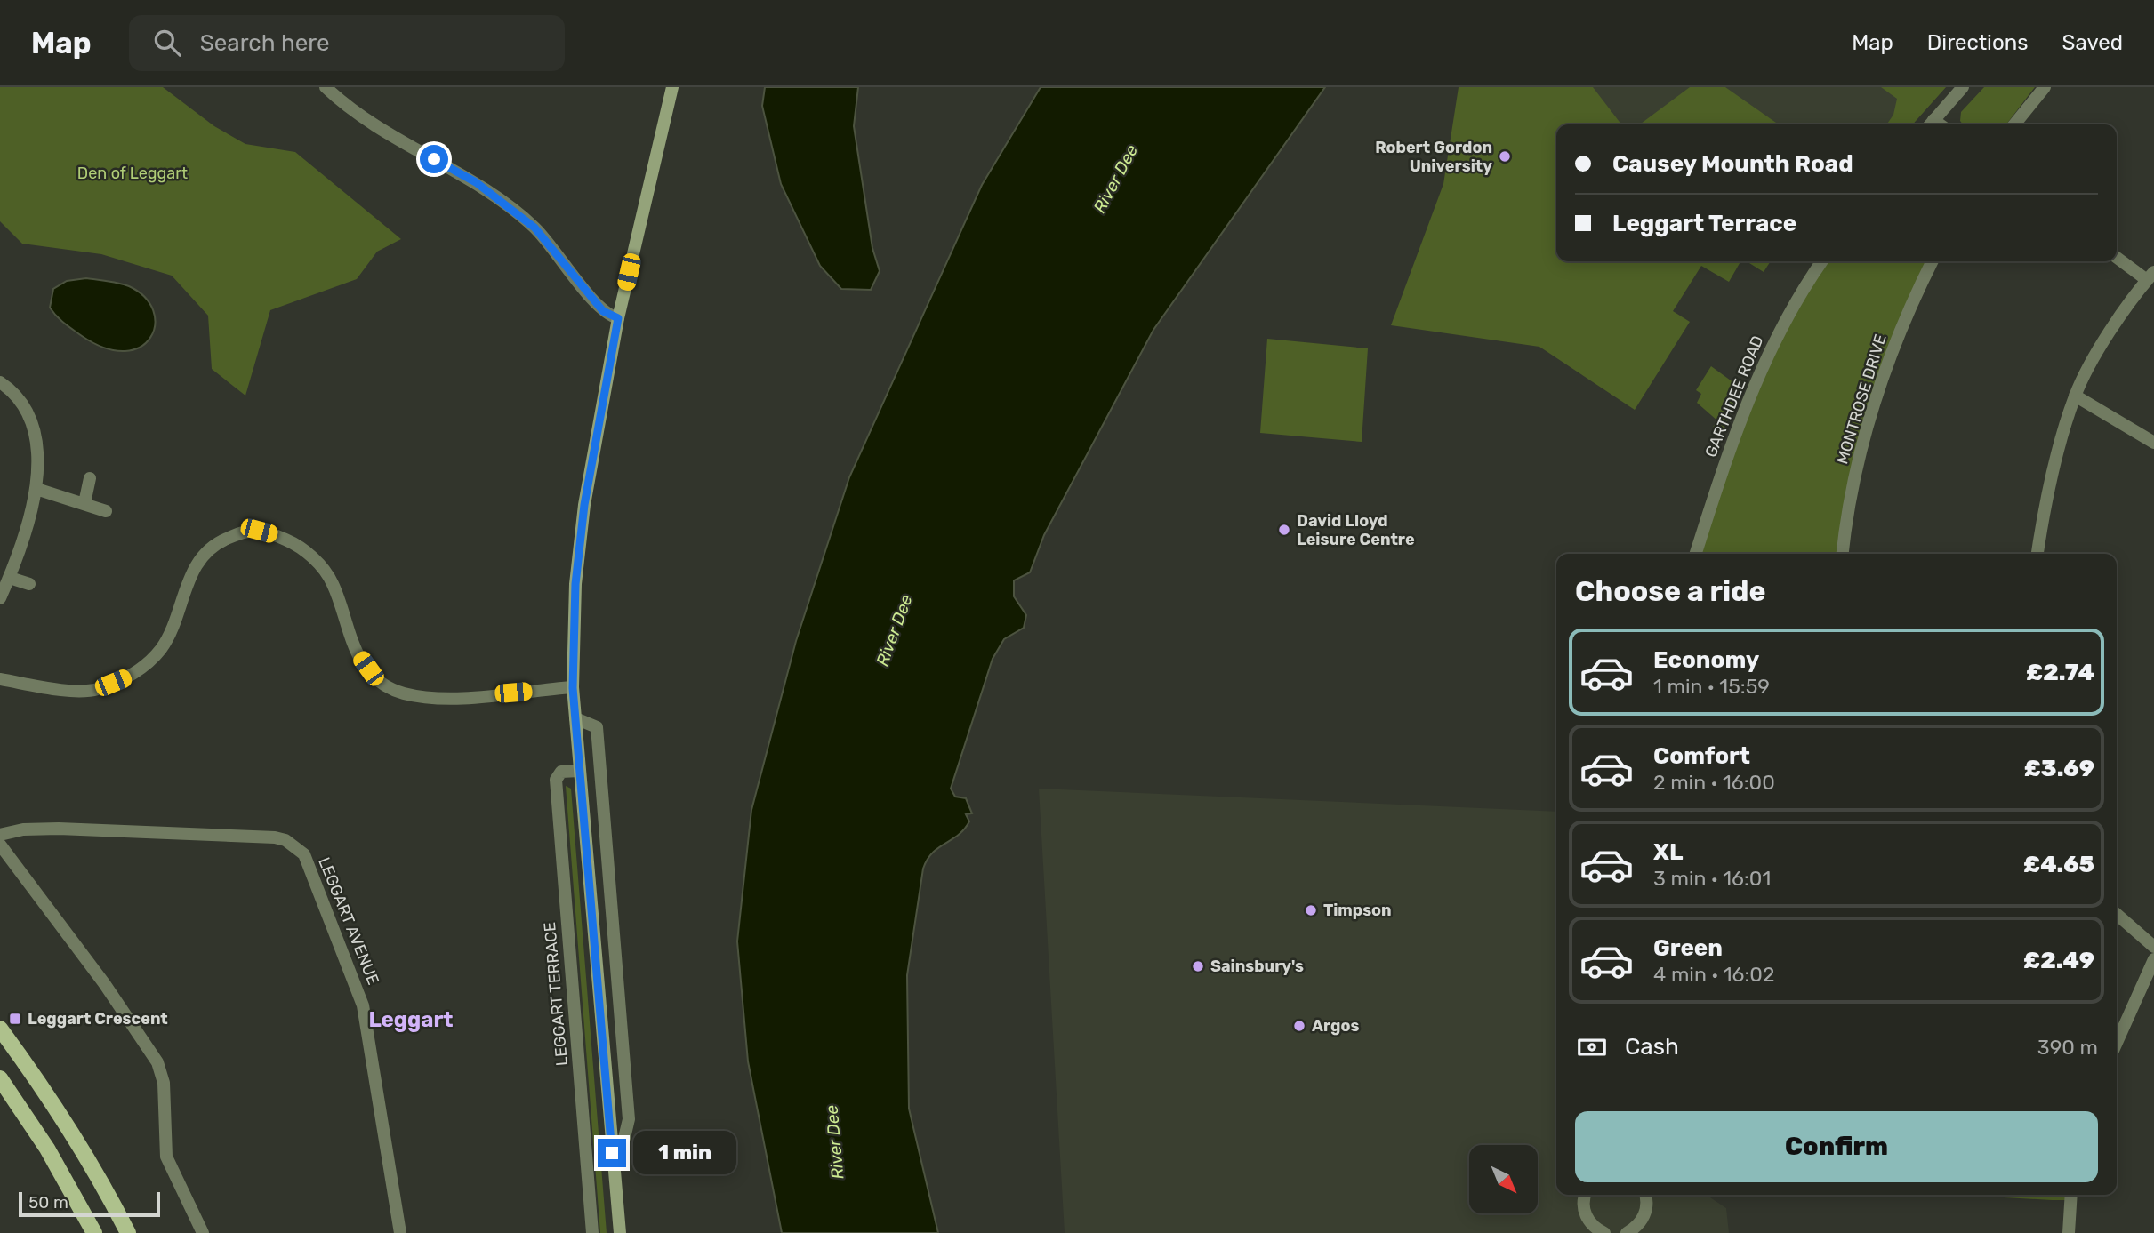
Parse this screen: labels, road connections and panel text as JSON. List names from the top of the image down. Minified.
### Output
{"streets":{"street":["GARTHDEE ROAD","MONTROSE DRIVE","LEGGART AVENUE","LEGGART TERRACE"]},"districts":["Leggart"],"water":["River Dee"],"parks":["Den of Leggart"],"places":{"other":["Robert Gordon University","David Lloyd Leisure Centre","Timpson","Sainsbury's","Argos"],"transit":["Leggart Crescent"]},"scale_bar":"50 m","north":"bottom right","page":{"header":"Map","search":"Search here","nav":["Map","Directions","Saved"],"banner":["Causey Mounth Road","Leggart Terrace"],"heading":"Choose a ride","list":[{"name":"Economy","note":"1 min · 15:59","value":"£2.74"},{"name":"Comfort","note":"2 min · 16:00","value":"£3.69"},{"name":"XL","note":"3 min · 16:01","value":"£4.65"},{"name":"Green","note":"4 min · 16:02","value":"£2.49"}],"pay":["Cash","390 m"],"buttons":"Confirm","bubble":"1 min","scale":"50 m"}}
